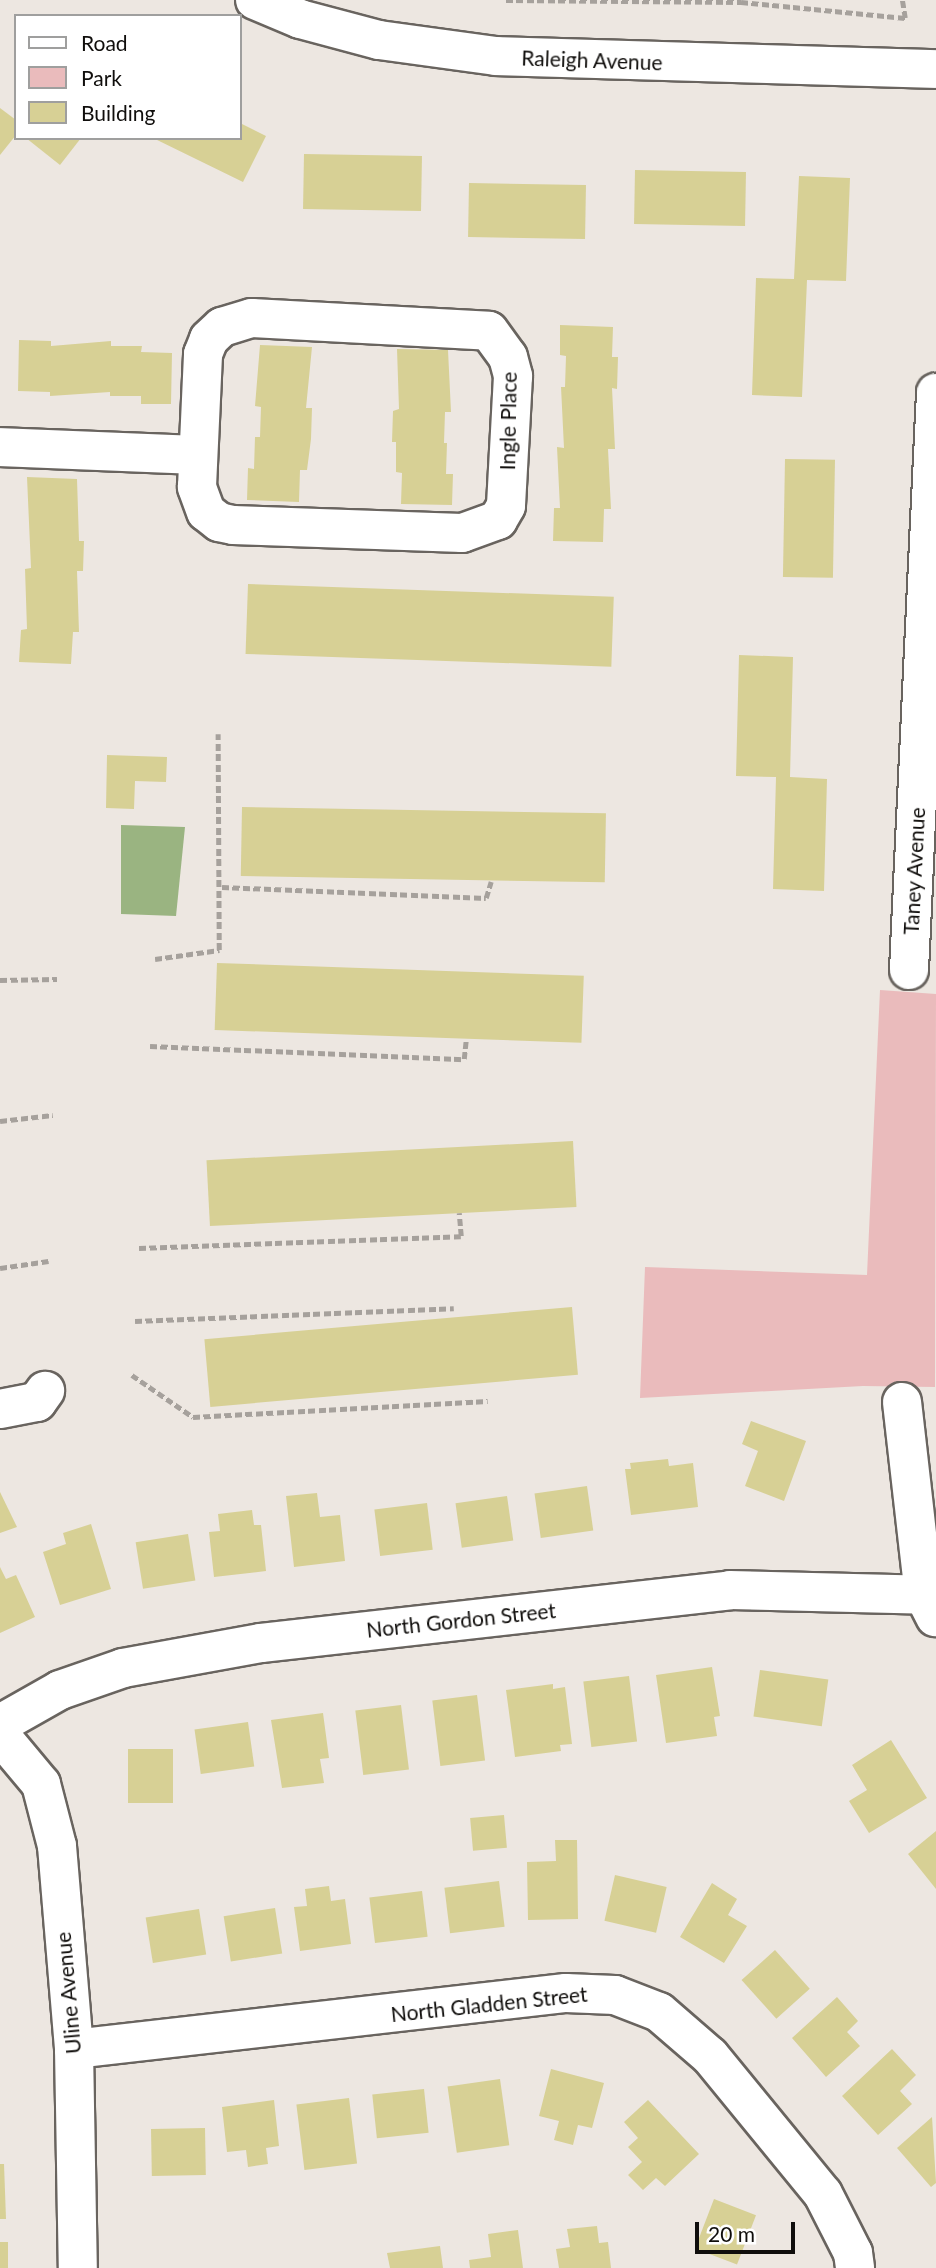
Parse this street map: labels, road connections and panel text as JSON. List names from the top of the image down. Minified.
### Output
{"streets":{"street":["Raleigh Avenue","Ingle Place","Taney Avenue","North Gordon Street","Uline Avenue","North Gladden Street"]},"crossings":[["Uline Avenue","North Gladden Street"]],"legend":["Road","Park","Building"],"scale_bar":"20 m"}
